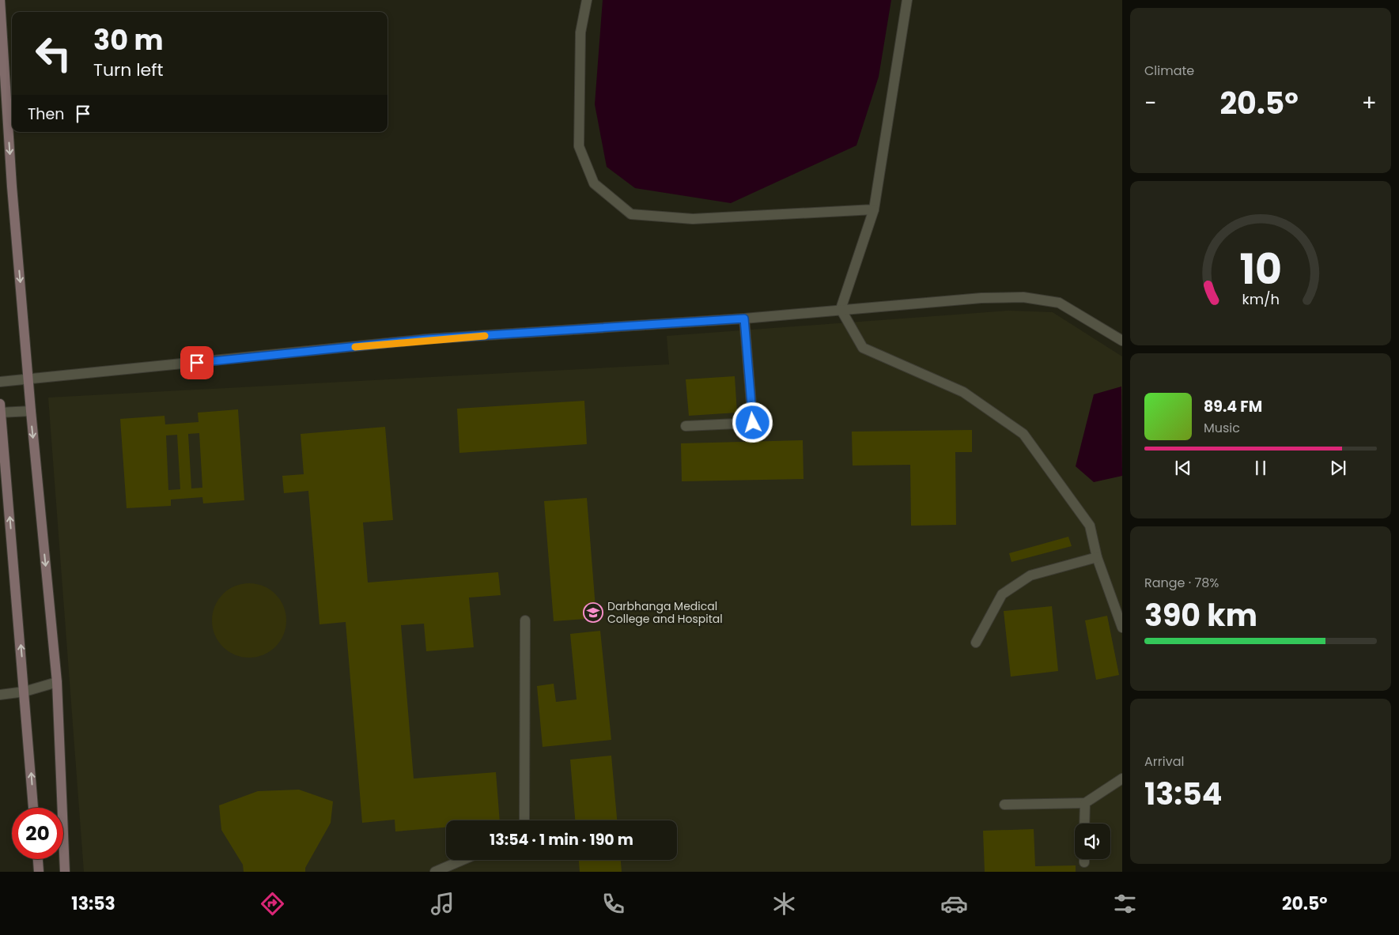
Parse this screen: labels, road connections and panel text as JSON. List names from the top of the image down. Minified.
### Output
{"places":{"school or university":["Darbhanga Medical College and Hospital"]},"page":{"tile":["Climate",["Range · 78%","390 km"],["Arrival","13:54"]],"turn":["30 m","Turn left"],"heat":["−","20.5°","+"],"then":"Then","song":["89.4 FM","Music"],"limit":"20","trip":"13:54 · 1 min · 190 m","tabs":["13:53","20.5°"],"gauge":["10","km/h"]}}
